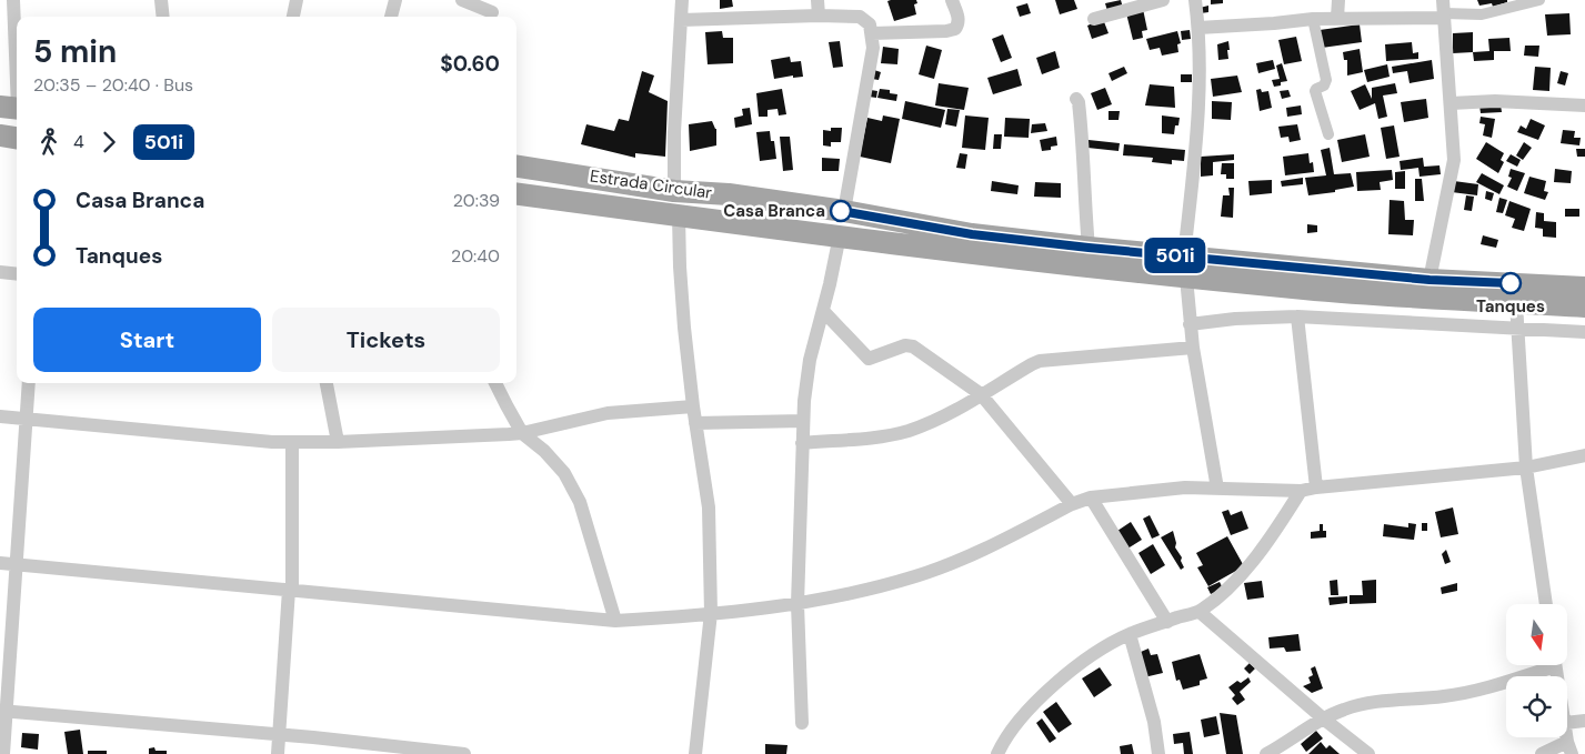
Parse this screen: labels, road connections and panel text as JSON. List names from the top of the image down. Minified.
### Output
{"streets":{"main road":["Estrada Circular"]},"places":["Casa Branca","Tanques"],"lines":["bus line 501i"],"north":"bottom","page":{"on_map":"501i","heading":["5 min","20:35 – 20:40 · Bus","$0.60"],"legs":["4","501i"],"list":[{"name":"Casa Branca","value":"20:39"},{"name":"Tanques","value":"20:40"}],"buttons":["Start","Tickets"]}}
